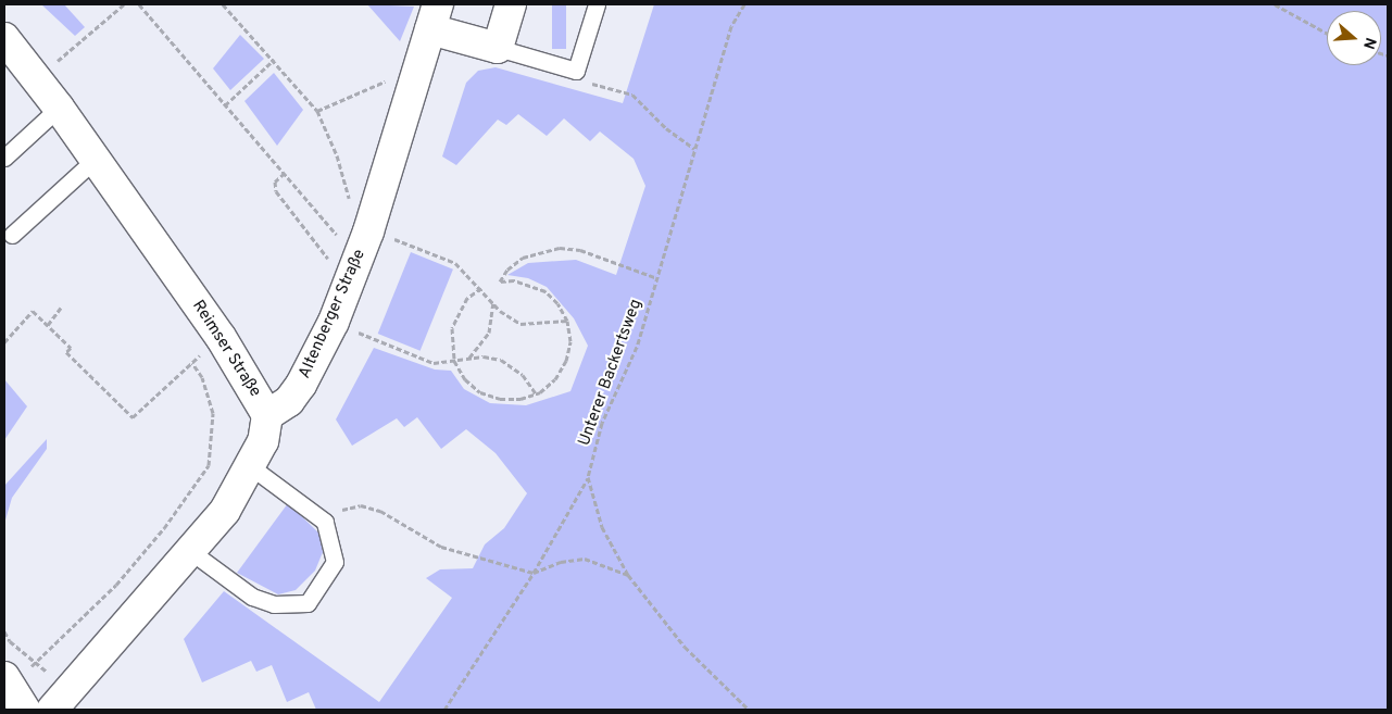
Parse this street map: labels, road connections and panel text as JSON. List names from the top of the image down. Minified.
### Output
{"streets":{"street":["Altenberger Straße","Reimser Straße"],"path":["Unterer Backertsweg"]},"crossings":[["Altenberger Straße","Reimser Straße"]],"north":"right"}
